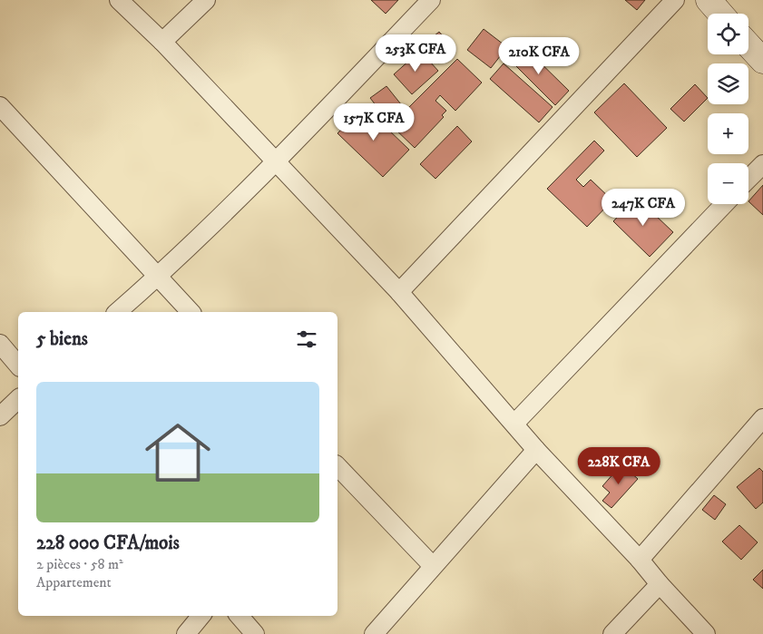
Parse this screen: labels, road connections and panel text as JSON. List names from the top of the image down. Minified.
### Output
{"page":{"map_buttons":["+","−"],"price":["253K CFA","210K CFA","157K CFA","247K CFA","228K CFA"],"heading":"5 biens","list":[{"name":"228 000 CFA/mois","note":"2 pièces · 58 m² · Appartement"}]}}
